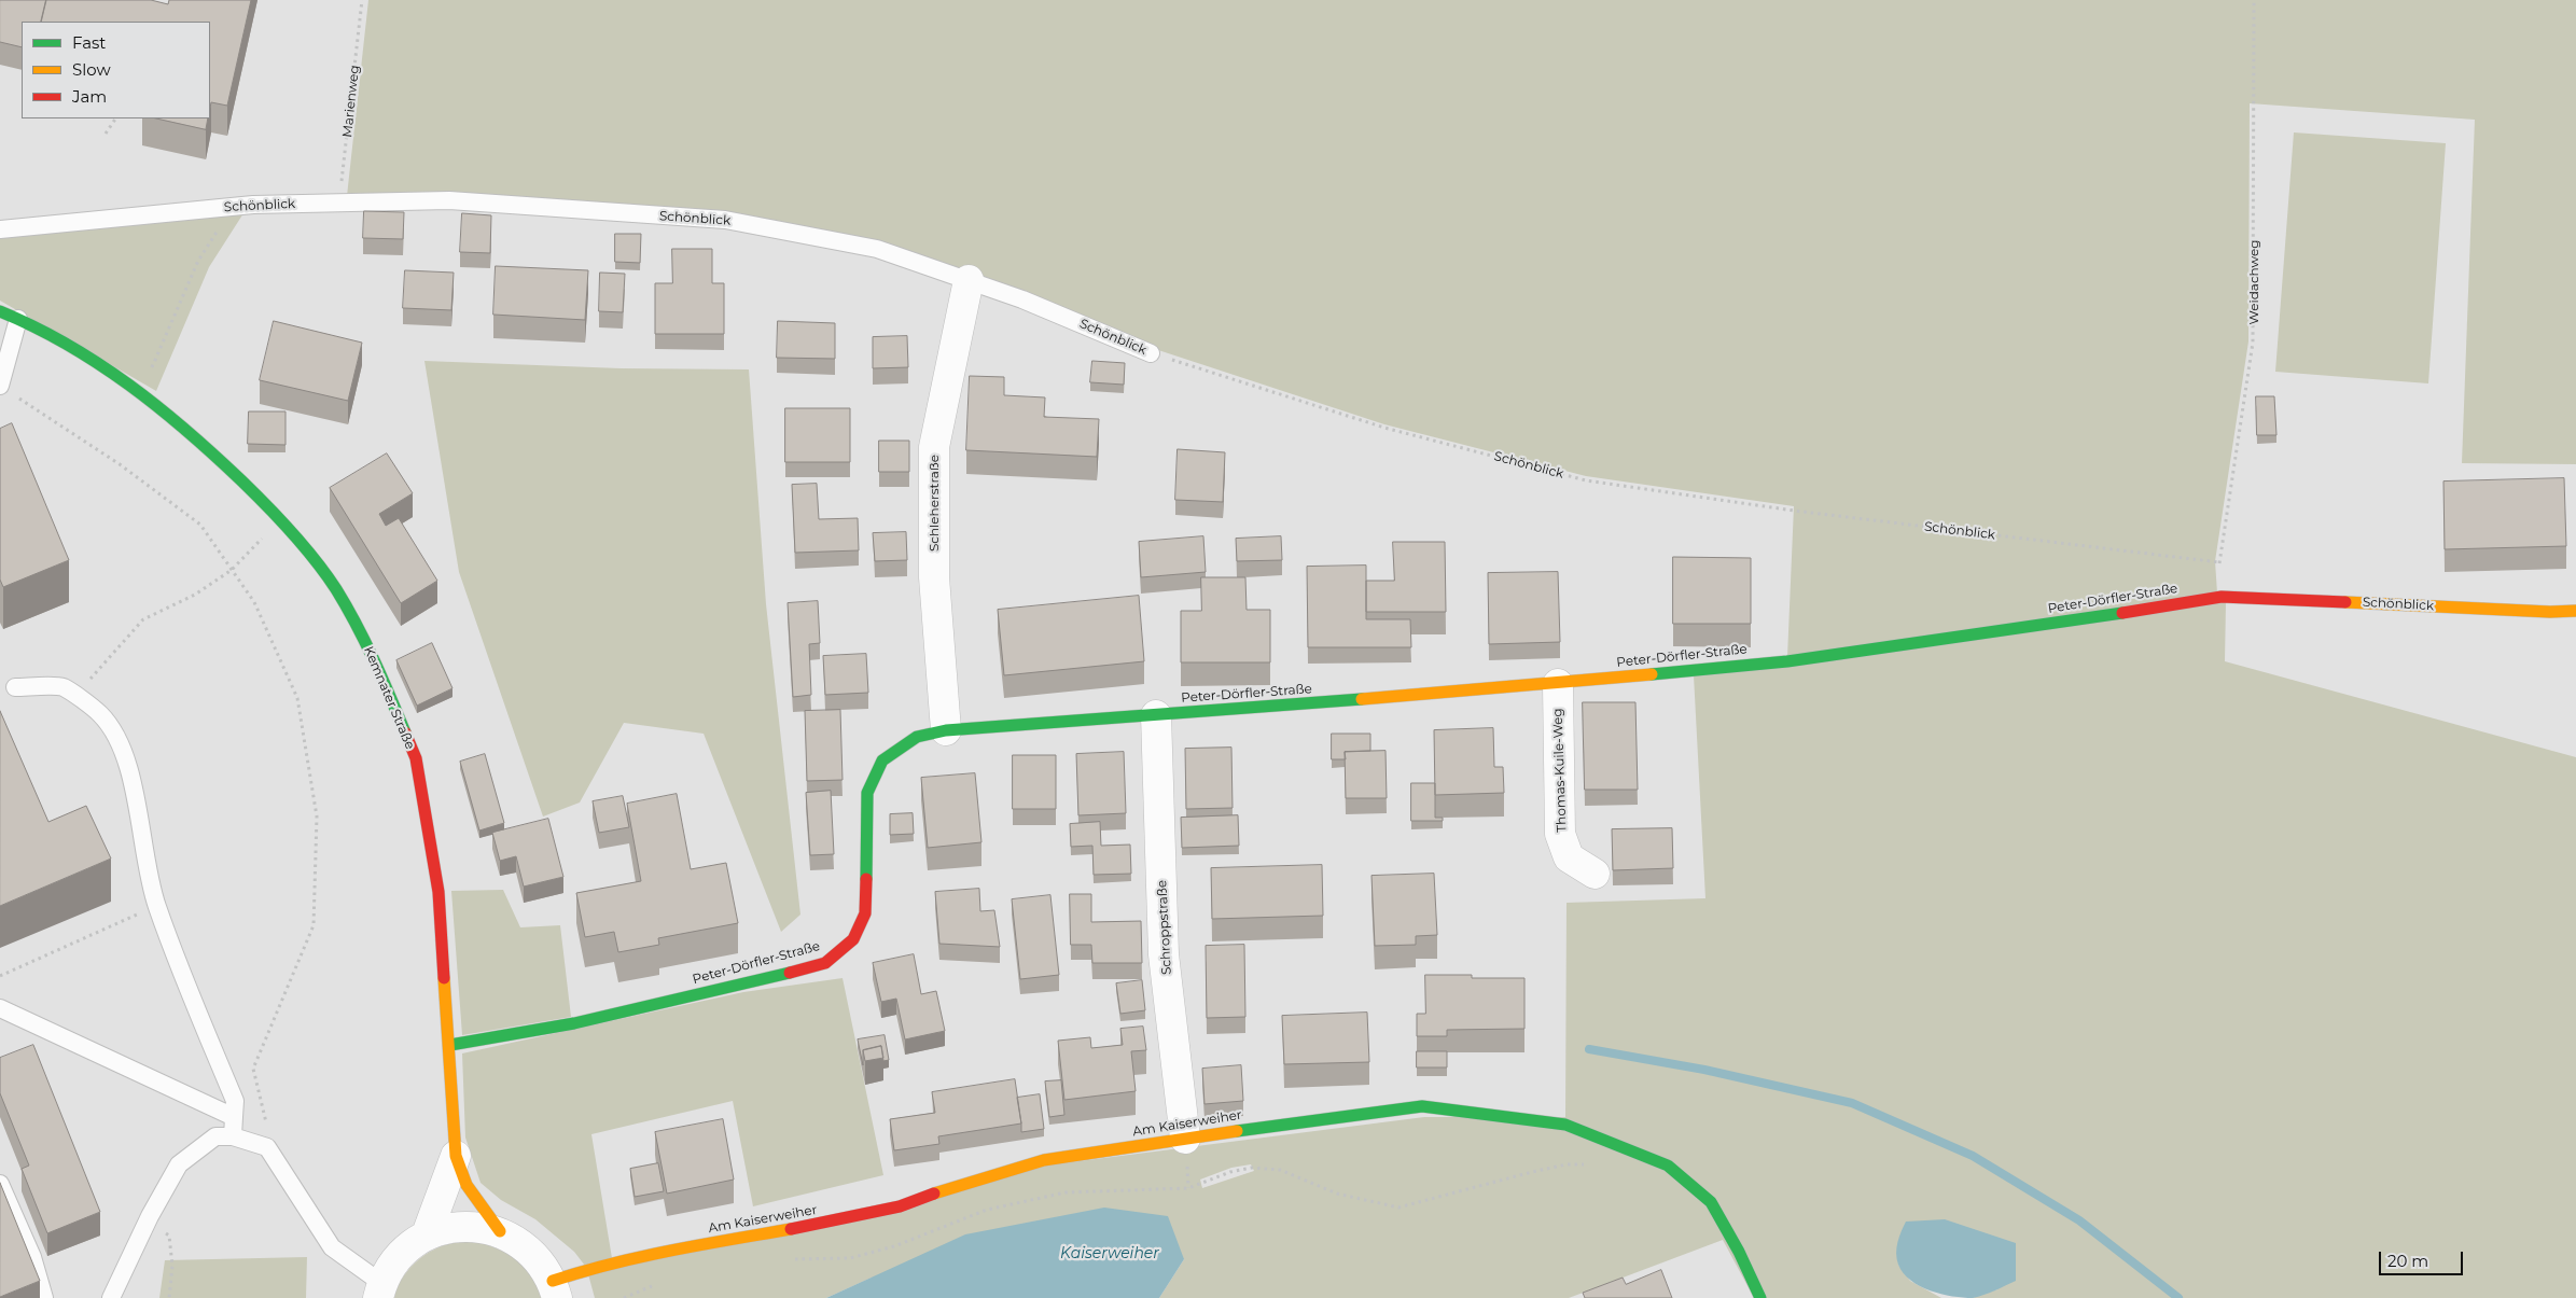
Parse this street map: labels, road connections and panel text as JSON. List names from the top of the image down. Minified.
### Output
{"streets":{"street":["Schönblick","Schleherstraße","Peter-Dörfler-Straße","Kemnater Straße","Thomas-Kuile-Weg","Schroppstraße","Am Kaiserweiher"],"path":["Marienweg","Weidachweg"]},"crossings":[["Marienweg","Schönblick"],["Schönblick","Weidachweg"],["Schönblick","Schleherstraße"],["Schönblick","Peter-Dörfler-Straße"],["Schleherstraße","Peter-Dörfler-Straße"],["Peter-Dörfler-Straße","Kemnater Straße"],["Peter-Dörfler-Straße","Thomas-Kuile-Weg"],["Peter-Dörfler-Straße","Schroppstraße"],["Schroppstraße","Am Kaiserweiher"]],"water":["Kaiserweiher"],"legend":["Fast","Slow","Jam"],"scale_bar":"20 m"}
